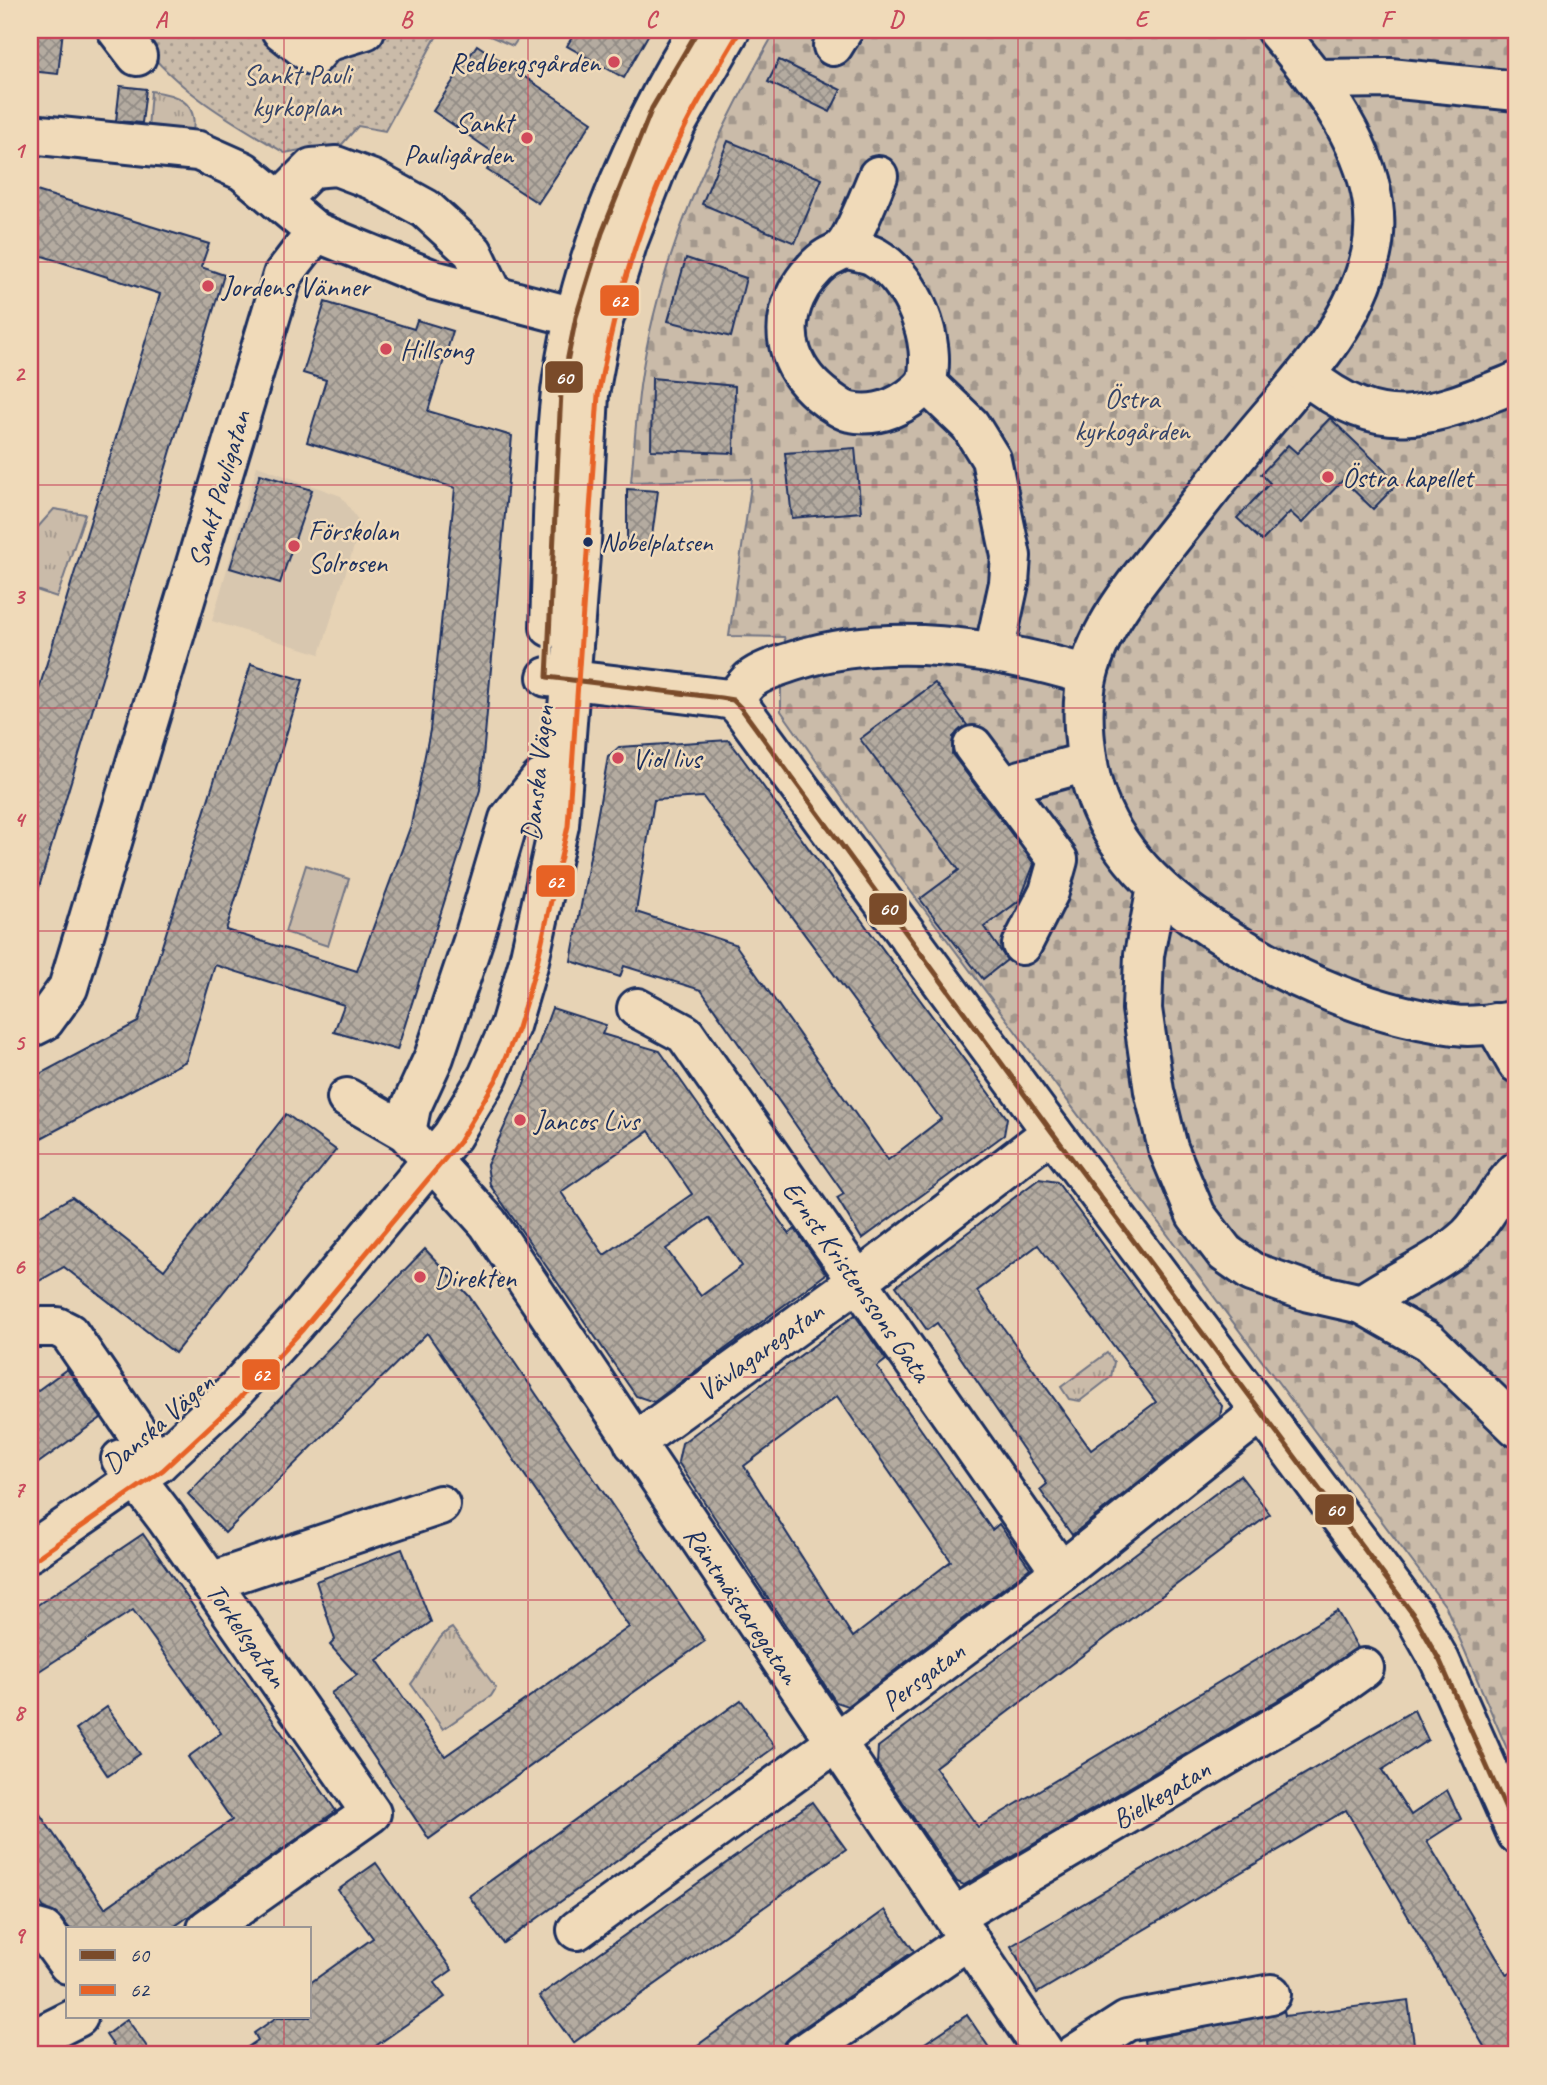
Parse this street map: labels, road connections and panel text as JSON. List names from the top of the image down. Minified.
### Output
{"streets":{"street":["Sankt Pauligatan","Danska Vägen","Ernst Kristenssons Gata","Vävlagaregatan","Räntmästaregatan","Torkelsgatan","Persgatan","Bielkegatan"]},"crossings":[["Danska Vägen","Räntmästaregatan"],["Danska Vägen","Torkelsgatan"],["Ernst Kristenssons Gata","Vävlagaregatan"],["Ernst Kristenssons Gata","Persgatan"],["Vävlagaregatan","Räntmästaregatan"],["Räntmästaregatan","Persgatan"],["Räntmästaregatan","Bielkegatan"]],"parks":["Sankt Pauli kyrkoplan","Östra kyrkogården"],"places":["Redbergsgården","Sankt Pauligården","Jordens Vänner","Hillsong","Östra kapellet","Nobelplatsen","Förskolan Solrosen","Viol livs","Jancos Livs","Direkten"],"lines":["transit line 60","transit line 62"],"legend":["60","62"],"grid":{"columns":["A","B","C","D","E","F"],"rows":["1","2","3","4","5","6","7","8","9"]}}
